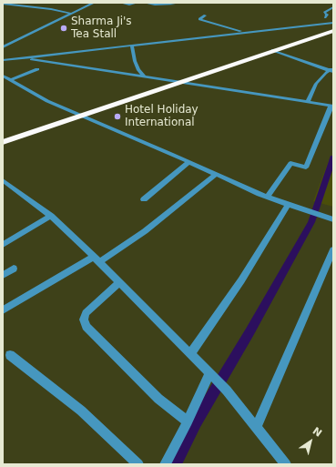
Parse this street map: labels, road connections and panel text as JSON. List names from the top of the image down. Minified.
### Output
{"places":["Sharma Ji's Tea Stall","Hotel Holiday International"],"north":"top right"}
